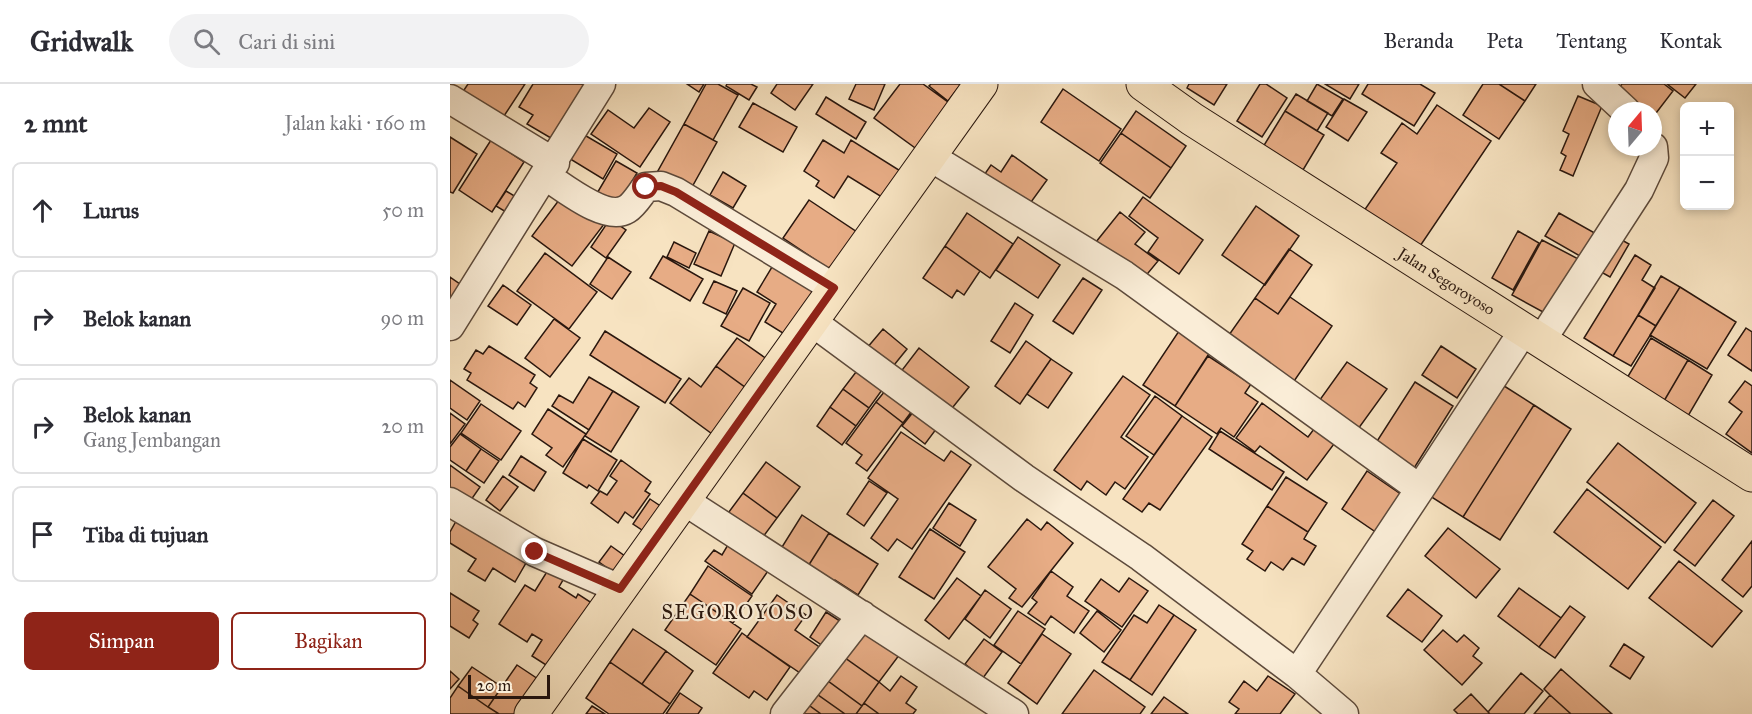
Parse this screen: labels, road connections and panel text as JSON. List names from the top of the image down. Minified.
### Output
{"streets":{"main road":["Jalan Segoroyoso"]},"districts":["SEGOROYOSO"],"scale_bar":"20 m","north":"top","page":{"header":"Gridwalk","search":"Cari di sini","nav":["Beranda","Peta","Tentang","Kontak"],"heading":["2 mnt","Jalan kaki · 160 m"],"map_buttons":["+","−"],"list":[["Lurus","50 m"],["Belok kanan","90 m"],["Belok kanan","Gang Jembangan","20 m"],"Tiba di tujuan"],"buttons":["Simpan","Bagikan"],"scale":"20 m"}}
